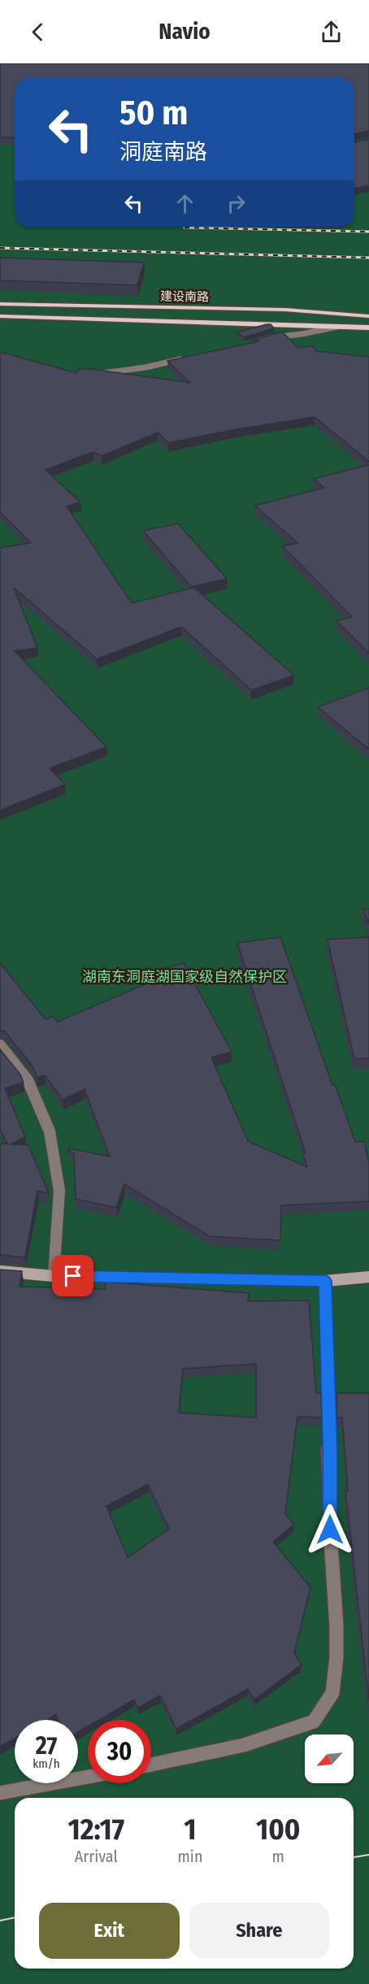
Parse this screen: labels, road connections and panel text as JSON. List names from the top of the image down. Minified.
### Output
{"streets":{"main road":["建设南路"]},"parks":["湖南东洞庭湖国家级自然保护区"],"north":"bottom left","page":{"header":"Navio","turn":["50 m","洞庭南路"],"speed":"27 km/h","limit":"30","eta":["12:17","Arrival","1","min","100","m"],"buttons":["Exit","Share"]}}
